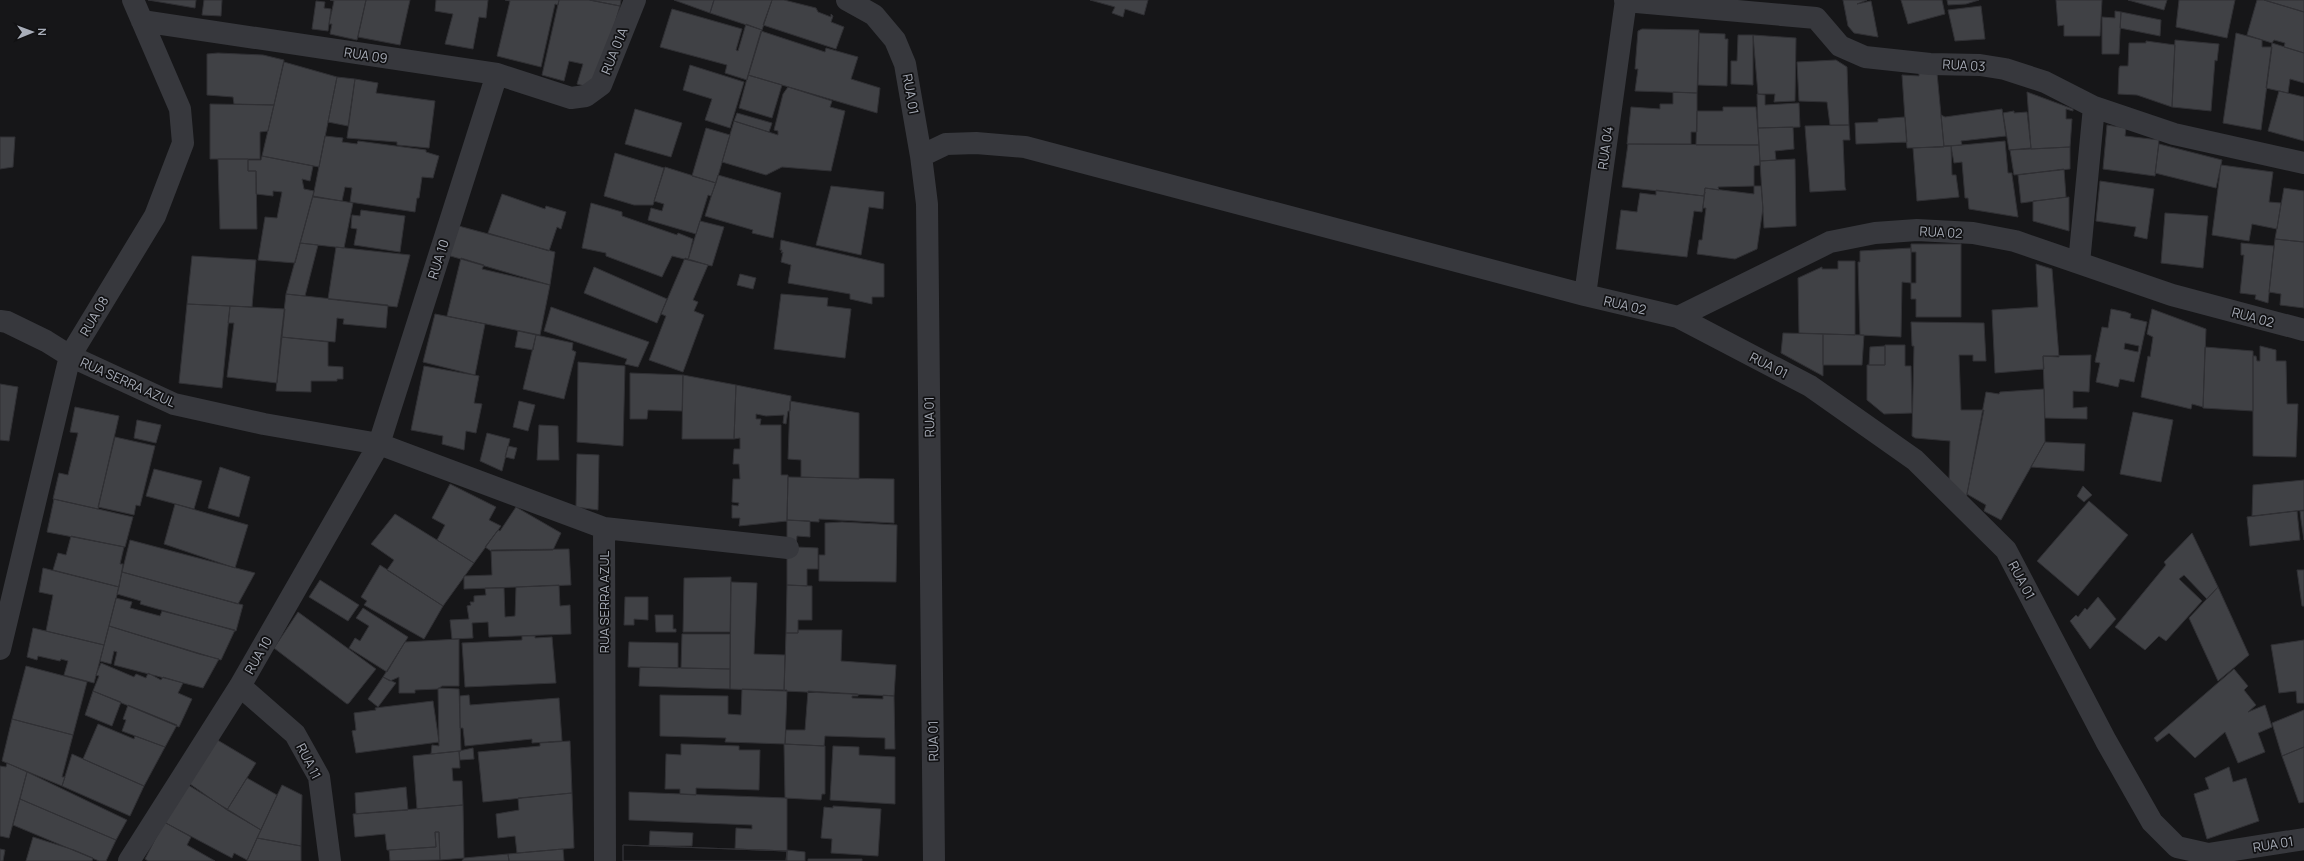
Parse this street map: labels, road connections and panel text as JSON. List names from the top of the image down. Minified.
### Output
{"streets":{"street":["RUA 01A","RUA 09","RUA 03","RUA 01","RUA 04","RUA 02","RUA 10","RUA 08","RUA SERRA AZUL","RUA 11"]},"crossings":[["RUA 01A","RUA 09"],["RUA 09","RUA 10"],["RUA 09","RUA 08"],["RUA 03","RUA 04"],["RUA 01","RUA 02"],["RUA 04","RUA 02"],["RUA 10","RUA SERRA AZUL"],["RUA 10","RUA 11"],["RUA 08","RUA SERRA AZUL"]],"north":"right"}
